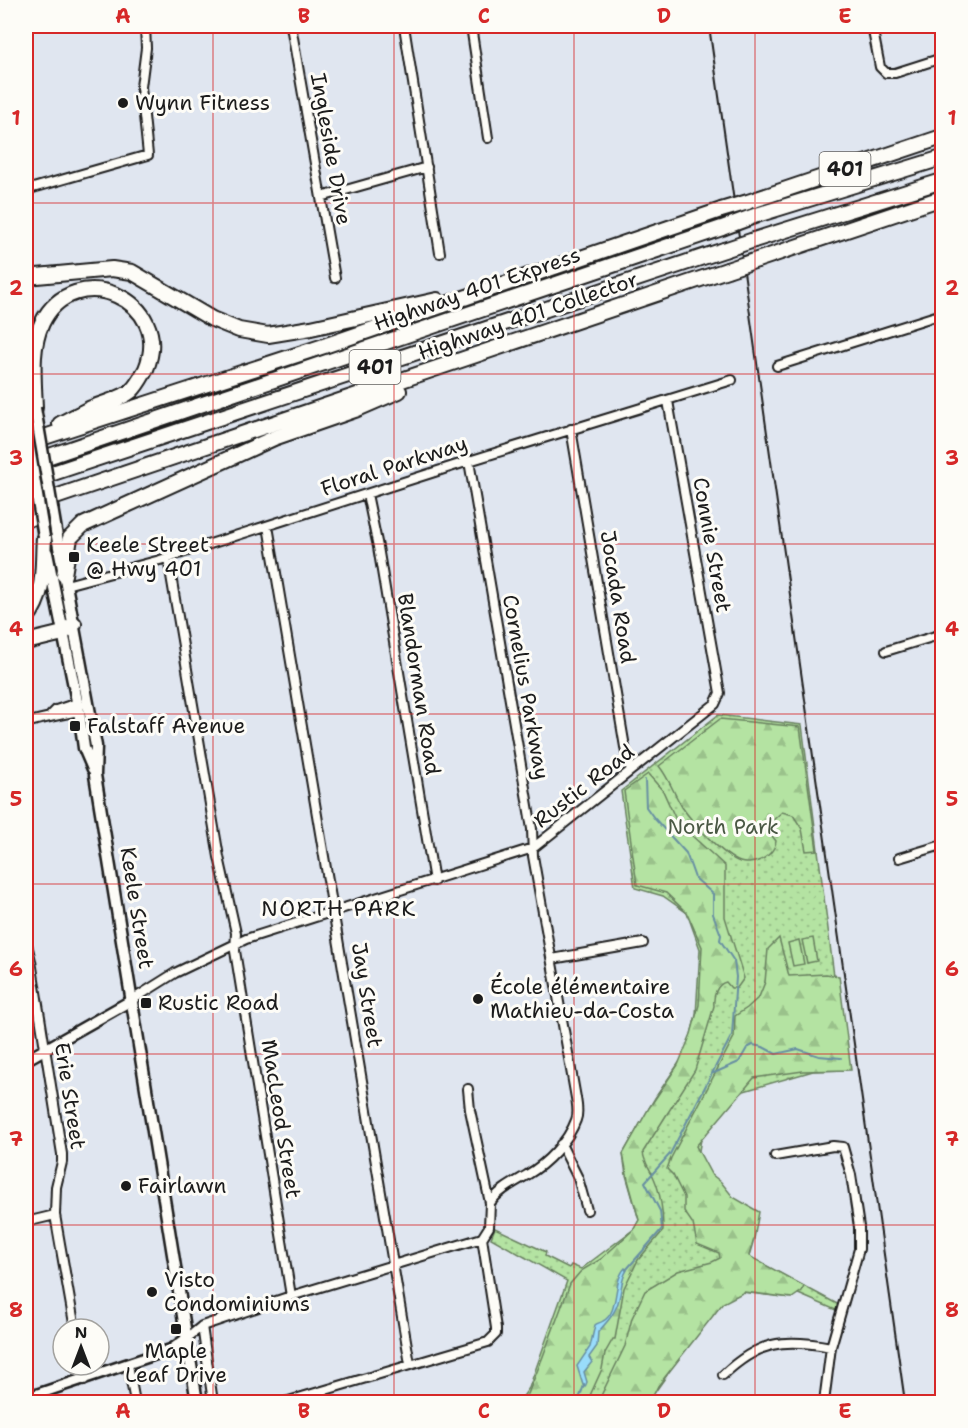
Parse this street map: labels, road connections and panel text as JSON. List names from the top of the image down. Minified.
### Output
{"streets":{"highway":["401","Highway 401 Express","Highway 401 Collector"],"main road":["Keele Street"],"street":["Ingleside Drive","Floral Parkway","Connie Street","Jocada Road","Blandorman Road","Cornelius Parkway","Rustic Road","Jay Street","Erie Street","MacLeod Street"]},"crossings":[["Floral Parkway","Connie Street"],["Floral Parkway","Jocada Road"],["Floral Parkway","Blandorman Road"],["Floral Parkway","Cornelius Parkway"],["Floral Parkway","Keele Street"],["Floral Parkway","Jay Street"],["Floral Parkway","MacLeod Street"],["Connie Street","Rustic Road"],["Jocada Road","Rustic Road"],["Blandorman Road","Rustic Road"],["Cornelius Parkway","Rustic Road"],["Rustic Road","Keele Street"],["Rustic Road","Jay Street"],["Rustic Road","Erie Street"],["Rustic Road","MacLeod Street"]],"districts":["NORTH PARK"],"parks":["North Park"],"places":{"other":["Wynn Fitness","École élémentaire Mathieu-da-Costa","Fairlawn","Visto Condominiums"],"transit":["Keele Street @ Hwy 401","Falstaff Avenue","Rustic Road","Maple Leaf Drive"]},"north":"top","grid":{"columns":["A","B","C","D","E"],"rows":["1","2","3","4","5","6","7","8"]}}
